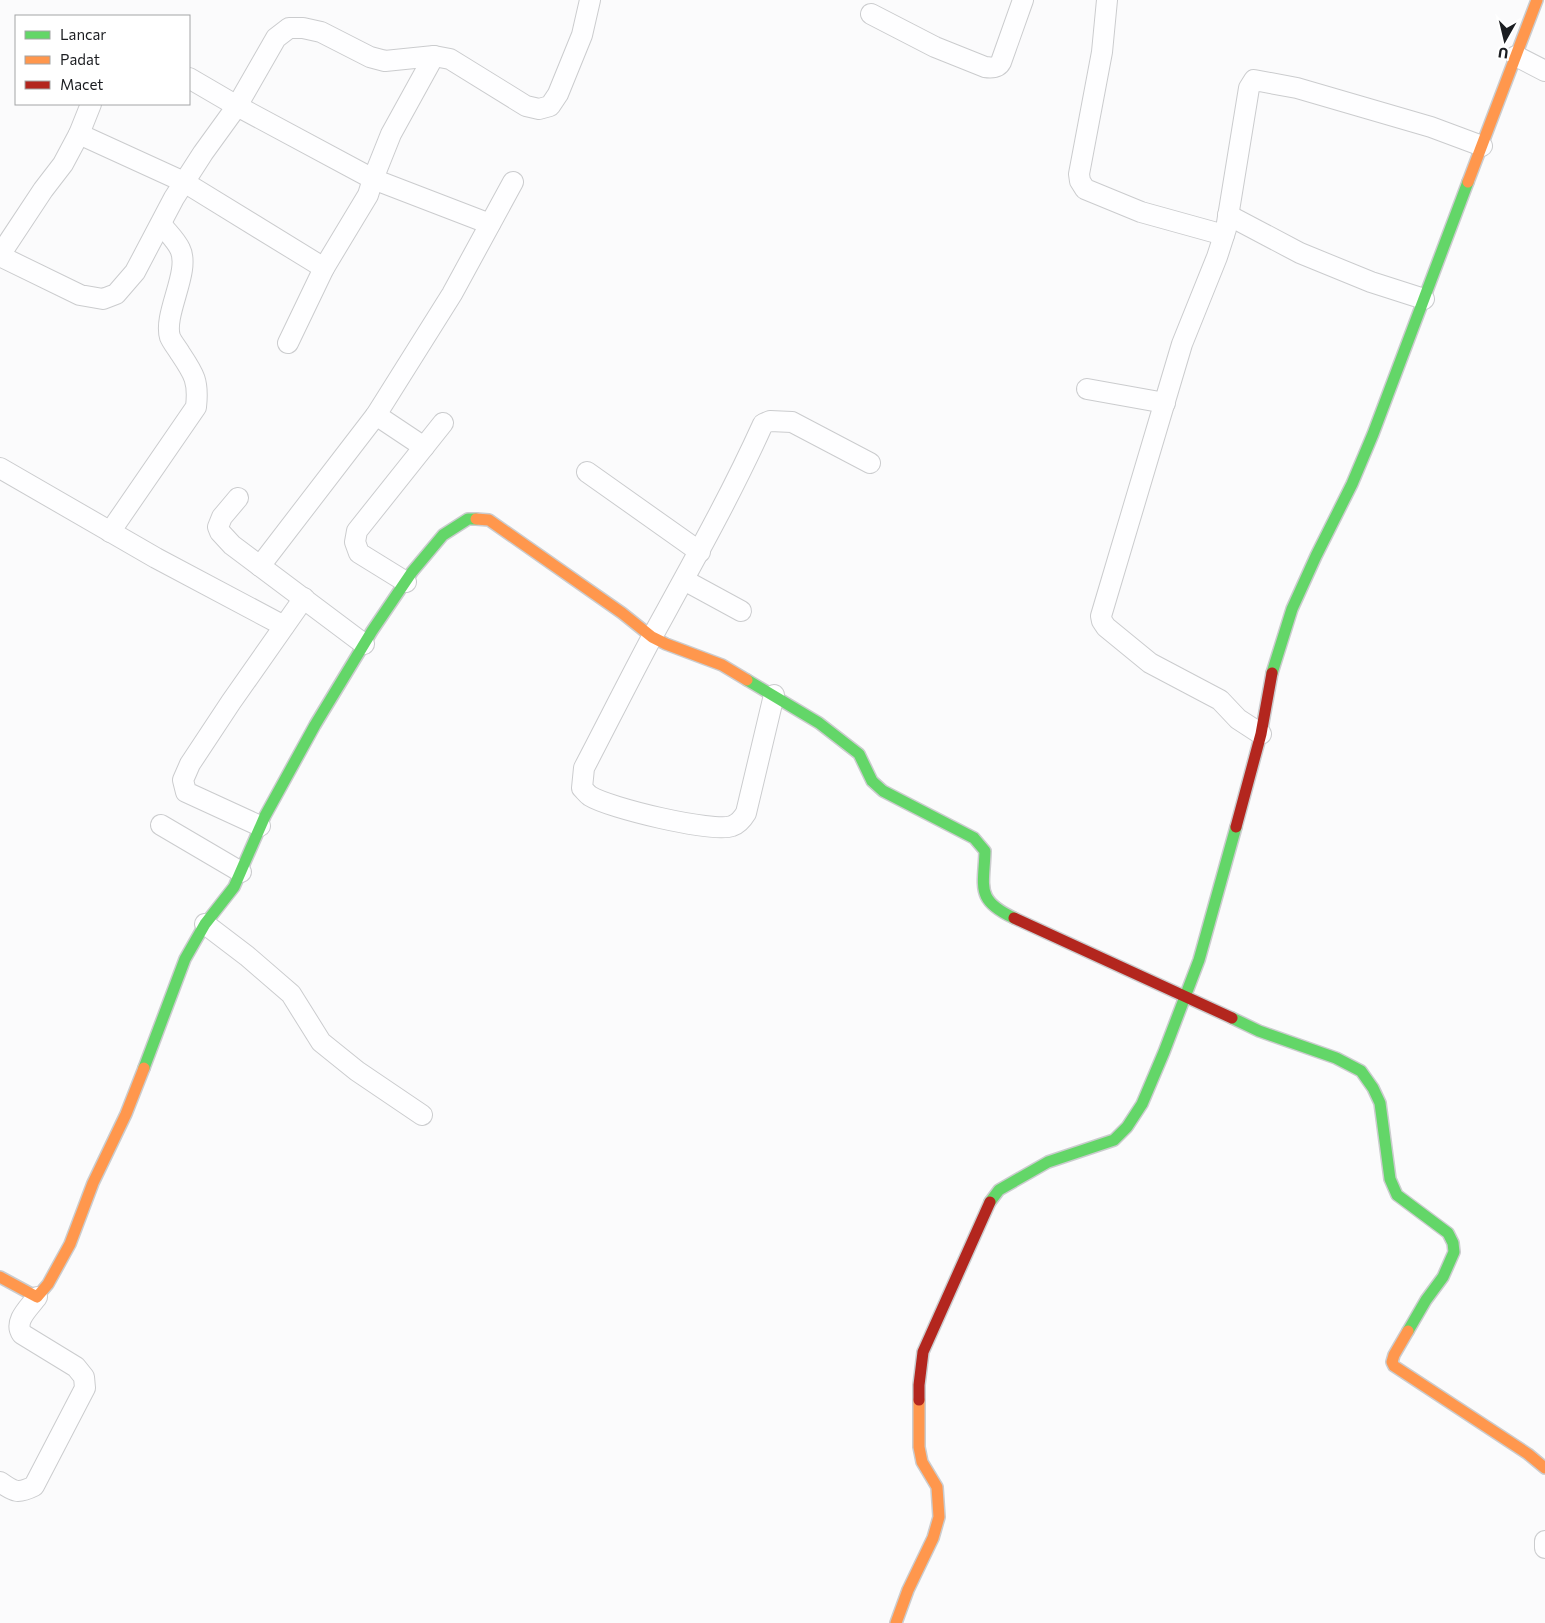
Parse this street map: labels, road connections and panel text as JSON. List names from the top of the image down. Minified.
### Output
{"legend":["Lancar","Padat","Macet"],"north":"bottom"}
